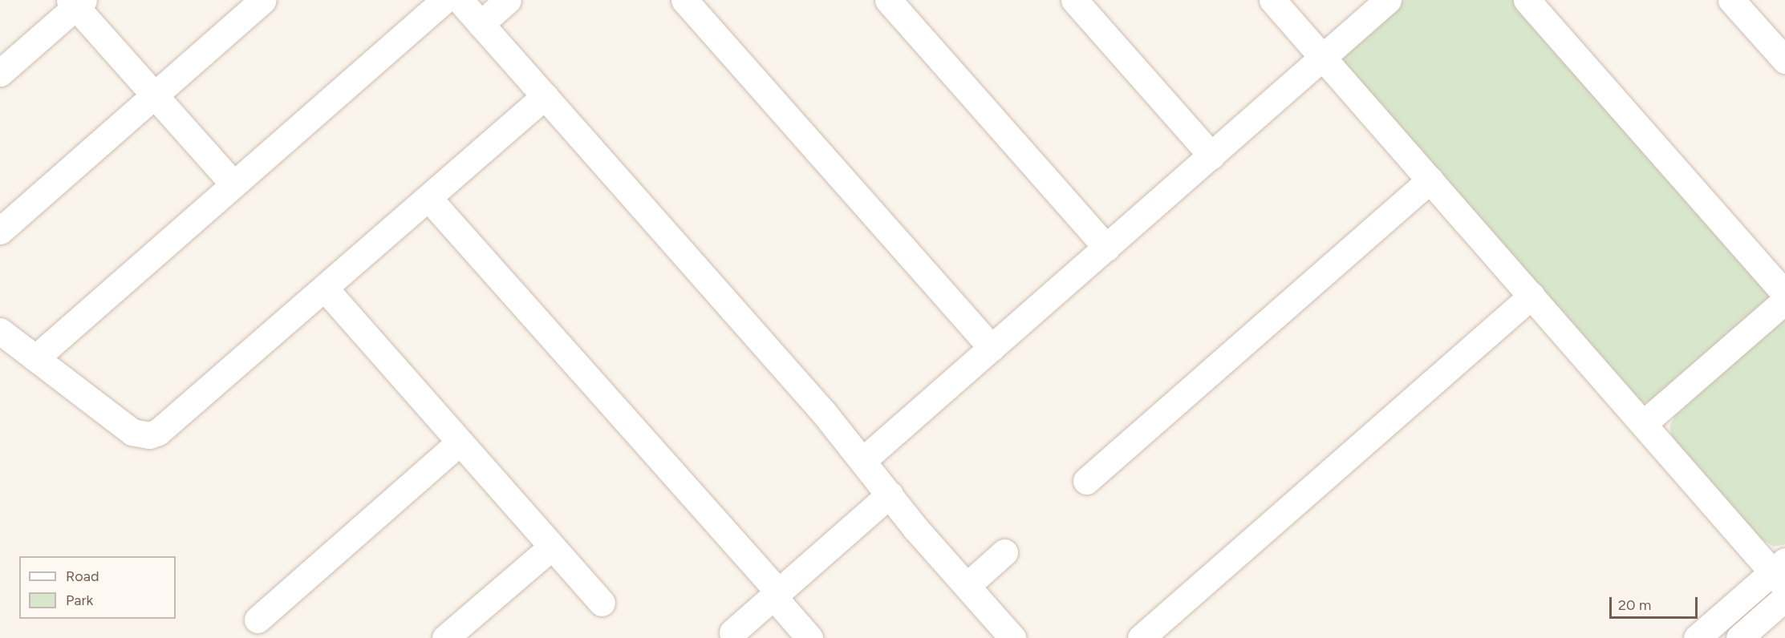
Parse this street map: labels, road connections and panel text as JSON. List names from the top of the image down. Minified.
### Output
{"legend":["Road","Park"],"scale_bar":"20 m"}
